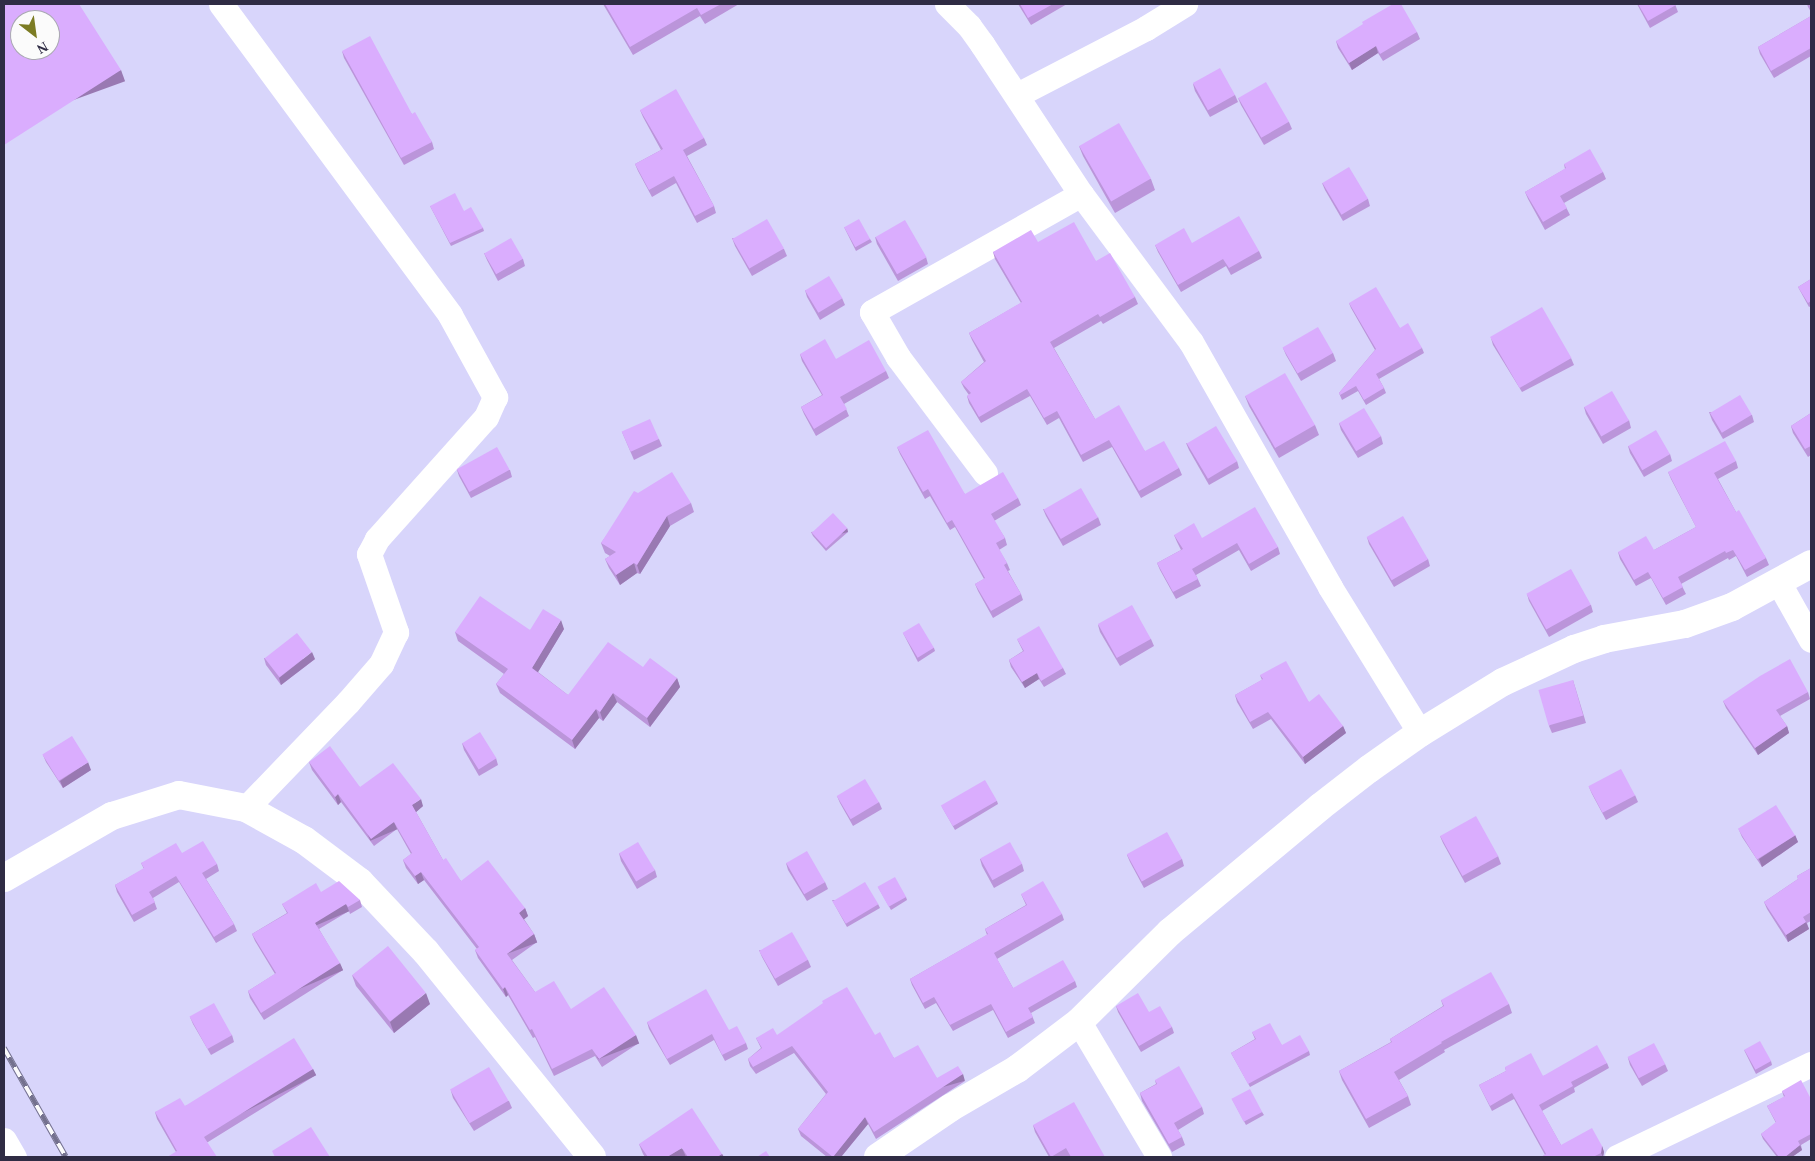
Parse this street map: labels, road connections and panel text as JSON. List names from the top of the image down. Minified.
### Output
{"north":"bottom right"}
